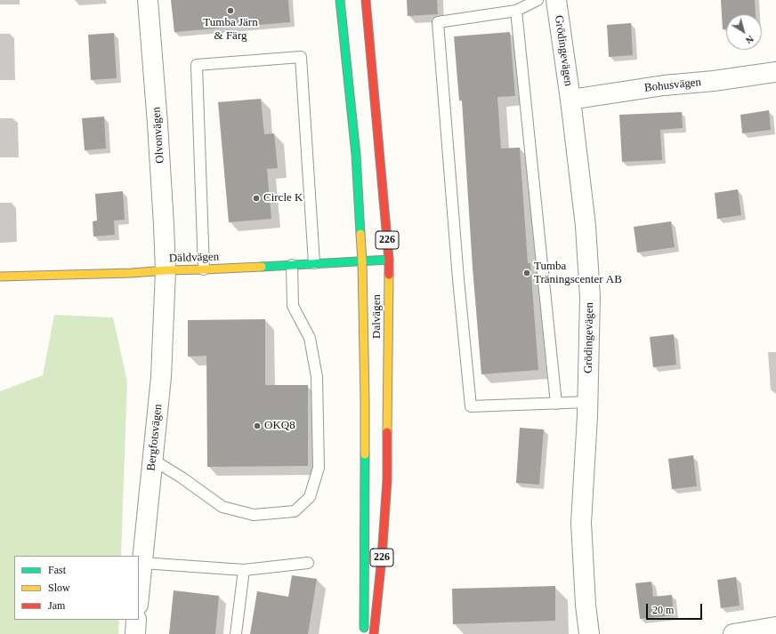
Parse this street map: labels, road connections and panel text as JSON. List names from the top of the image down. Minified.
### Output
{"streets":{"main road":["226","Däldvägen","Dalvägen"],"street":["Grödingevägen","Bohusvägen","Olvonvägen","Bergfotsvägen"]},"crossings":[["Grödingevägen","Bohusvägen"],["Olvonvägen","Däldvägen"],["Olvonvägen","Bergfotsvägen"],["Däldvägen","Dalvägen"],["Däldvägen","Bergfotsvägen"]],"places":["Tumba Järn & Färg","Circle K","Tumba Träningscenter AB","OKQ8"],"legend":["Fast","Slow","Jam"],"scale_bar":"20 m","north":"bottom right"}
